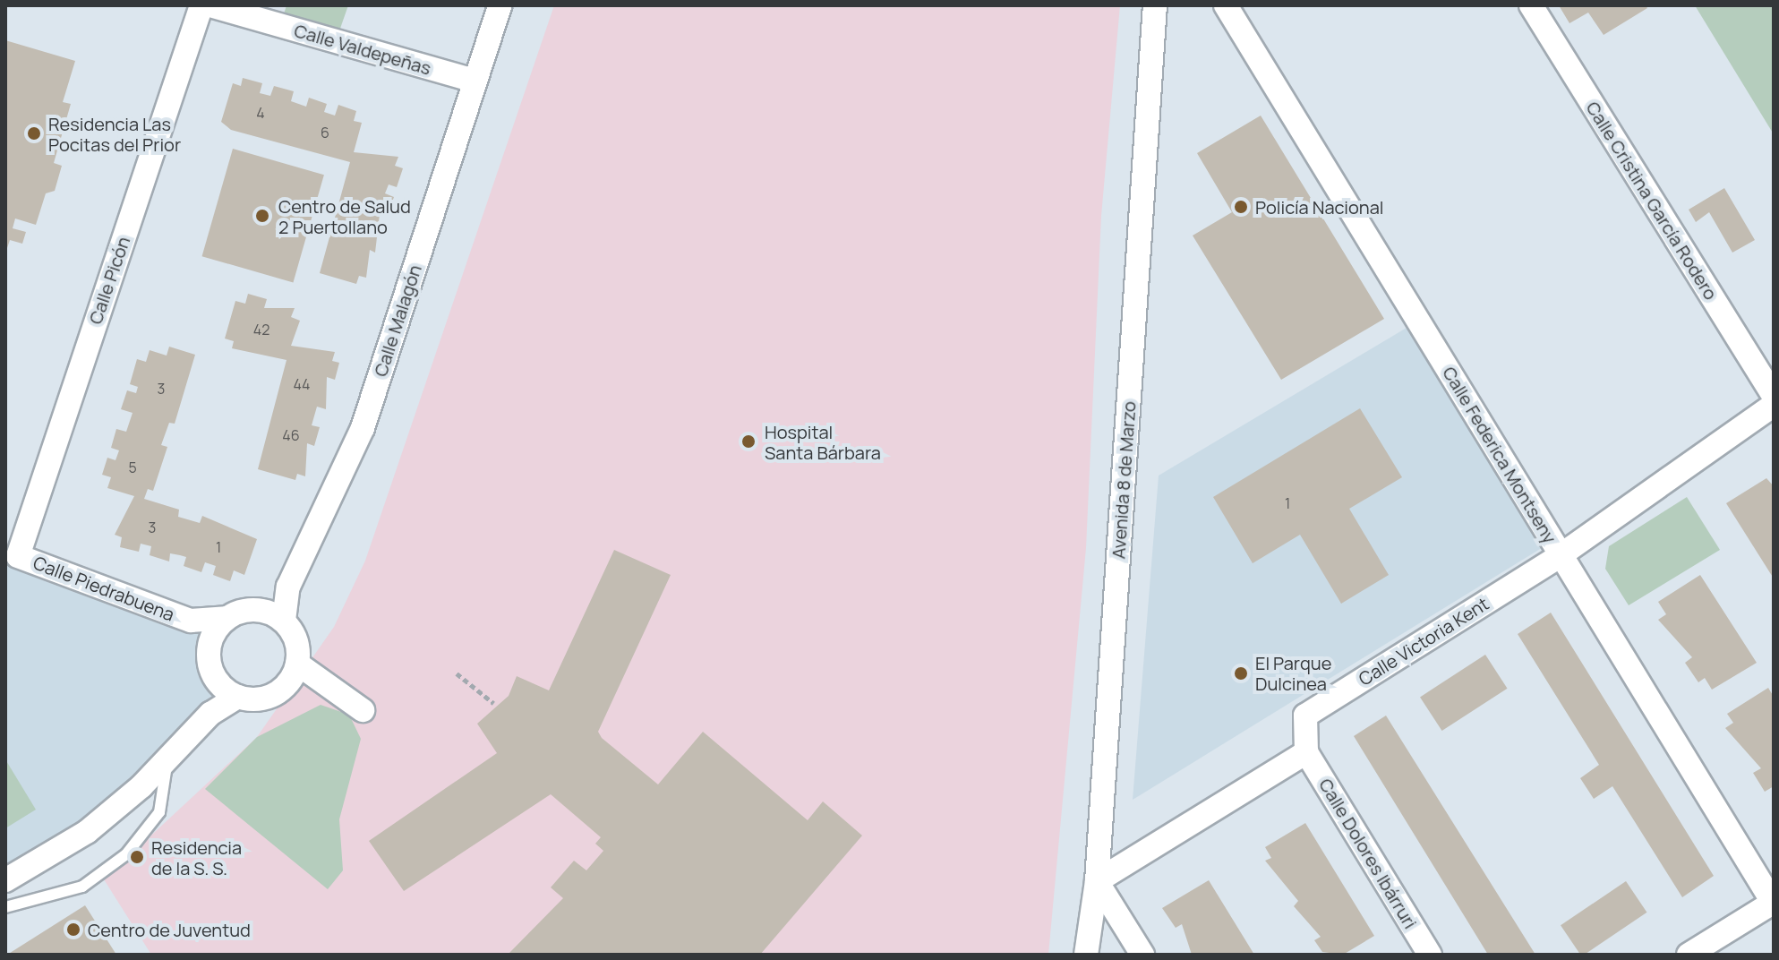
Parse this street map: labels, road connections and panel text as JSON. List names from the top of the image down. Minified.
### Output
{"streets":{"street":["Calle Valdepeñas","Calle Cristina García Rodero","Calle Picón","Calle Malagón","Calle Federica Montseny","Avenida 8 de Marzo","Calle Piedrabuena","Calle Victoria Kent","Calle Dolores Ibárruri"]},"crossings":[["Calle Valdepeñas","Calle Malagón"],["Calle Picón","Calle Piedrabuena"],["Calle Malagón","Calle Piedrabuena"],["Calle Federica Montseny","Calle Victoria Kent"],["Calle Victoria Kent","Calle Dolores Ibárruri"]],"places":["Residencia Las Pocitas del Prior","Policía Nacional","Centro de Salud 2 Puertollano","Hospital Santa Bárbara","El Parque Dulcinea","Residencia de la S. S.","Centro de Juventud"],"house_numbers":["4","6","42","44","3","46","5","1","3","1"]}
